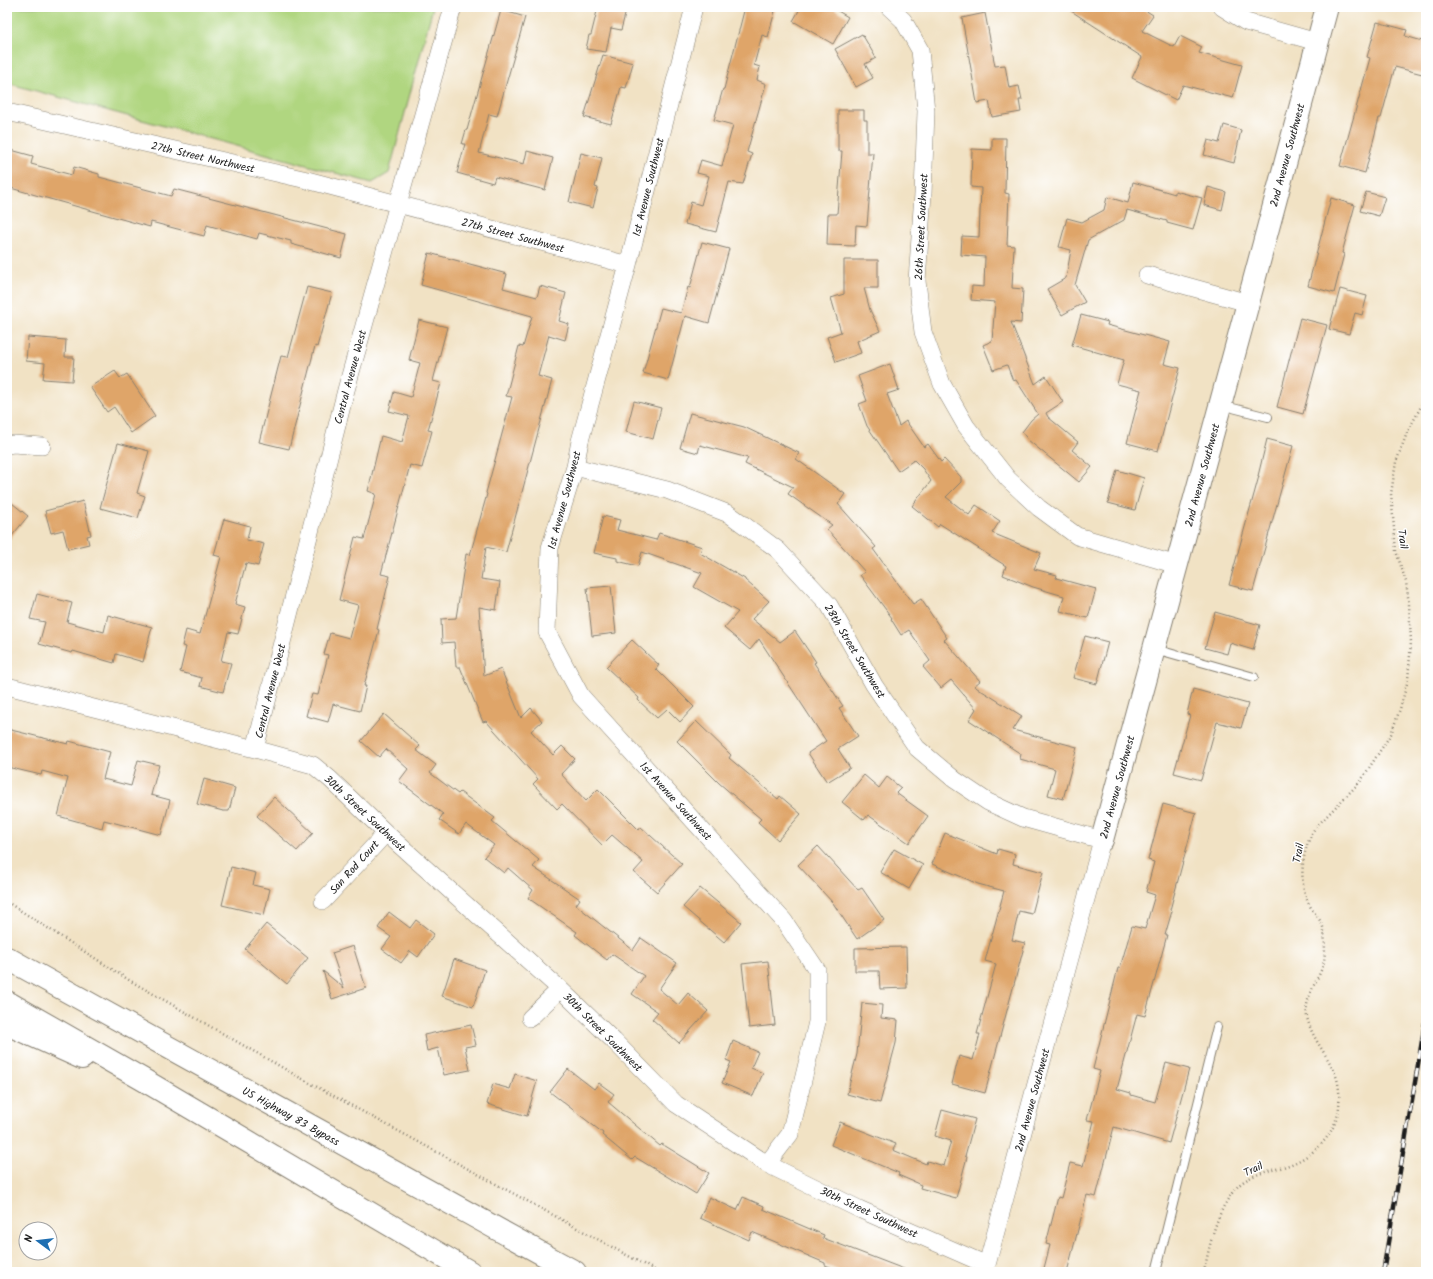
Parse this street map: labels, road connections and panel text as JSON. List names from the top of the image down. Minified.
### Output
{"streets":{"main road":["2nd Avenue Southwest","US Highway 83 Bypass"],"street":["27th Street Northwest","1st Avenue Southwest","26th Street Southwest","27th Street Southwest","Central Avenue West","28th Street Southwest","30th Street Southwest","San Rod Court"],"path":["Trail"]},"crossings":[["2nd Avenue Southwest","26th Street Southwest"],["2nd Avenue Southwest","28th Street Southwest"],["2nd Avenue Southwest","30th Street Southwest"],["27th Street Northwest","27th Street Southwest"],["27th Street Northwest","Central Avenue West"],["1st Avenue Southwest","27th Street Southwest"],["1st Avenue Southwest","28th Street Southwest"],["1st Avenue Southwest","30th Street Southwest"],["27th Street Southwest","Central Avenue West"],["Central Avenue West","30th Street Southwest"],["30th Street Southwest","San Rod Court"]],"north":"left"}
